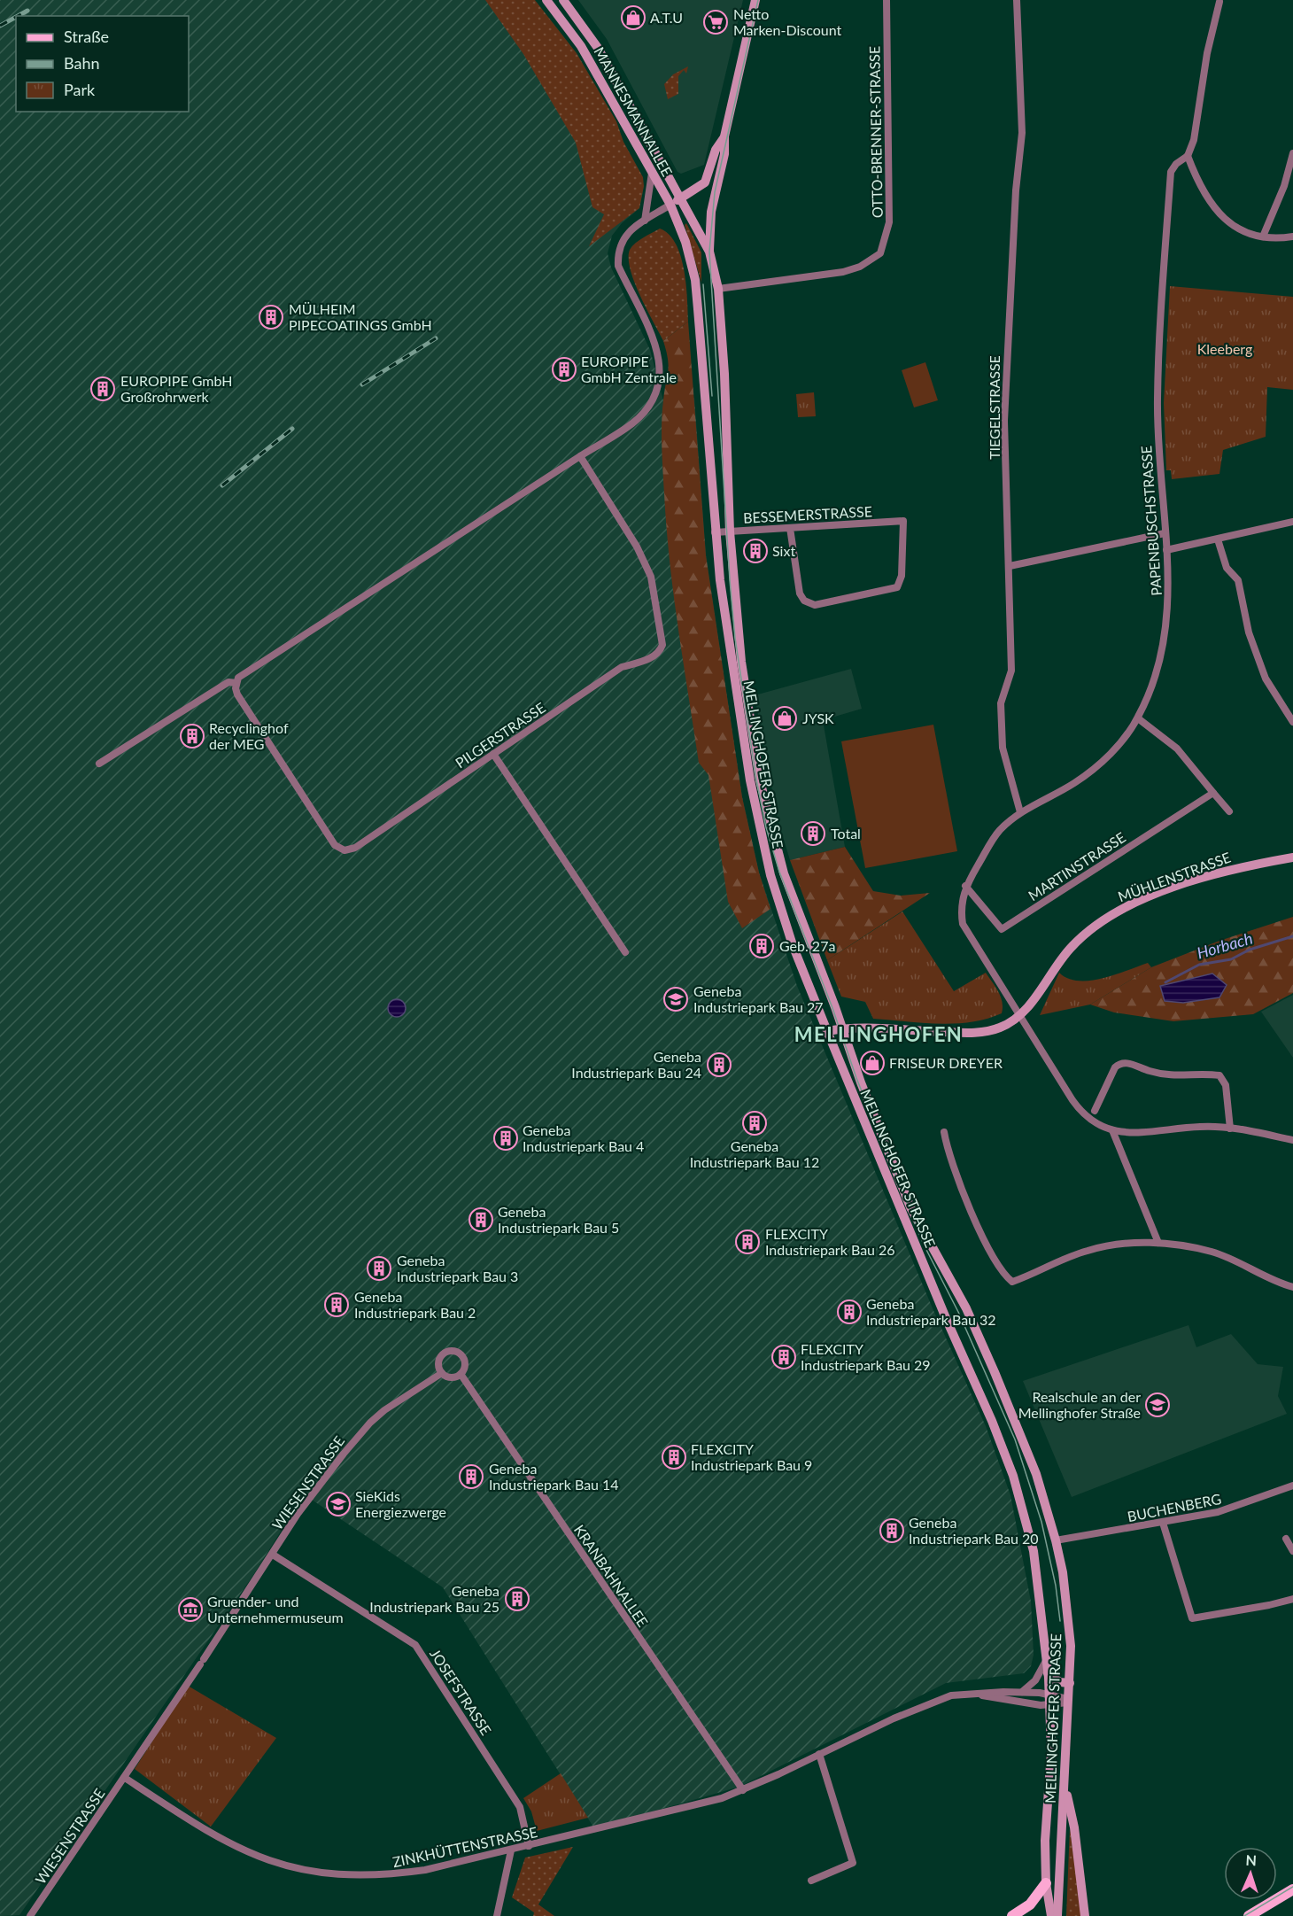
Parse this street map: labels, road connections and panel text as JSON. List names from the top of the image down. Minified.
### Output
{"streets":{"main road":["MANNESMANNALLEE","MELLINGHOFER STRASSE","MÜHLENSTRASSE"],"street":["OTTO-BRENNER-STRASSE","TIEGELSTRASSE","BESSEMERSTRASSE","PAPENBUSCHSTRASSE","PILGERSTRASSE","MARTINSTRASSE","WIESENSTRASSE","BUCHENBERG","KRANBAHNALLEE","JOSEFSTRASSE","ZINKHÜTTENSTRASSE"]},"crossings":[["MANNESMANNALLEE","MELLINGHOFER STRASSE"],["OTTO-BRENNER-STRASSE","MELLINGHOFER STRASSE"],["TIEGELSTRASSE","PAPENBUSCHSTRASSE"],["BESSEMERSTRASSE","MELLINGHOFER STRASSE"],["PAPENBUSCHSTRASSE","MARTINSTRASSE"],["PAPENBUSCHSTRASSE","MÜHLENSTRASSE"],["MELLINGHOFER STRASSE","MÜHLENSTRASSE"],["MELLINGHOFER STRASSE","BUCHENBERG"],["MELLINGHOFER STRASSE","ZINKHÜTTENSTRASSE"],["WIESENSTRASSE","KRANBAHNALLEE"],["WIESENSTRASSE","JOSEFSTRASSE"],["WIESENSTRASSE","ZINKHÜTTENSTRASSE"],["KRANBAHNALLEE","ZINKHÜTTENSTRASSE"],["JOSEFSTRASSE","ZINKHÜTTENSTRASSE"]],"districts":["MELLINGHOFEN"],"water":["Horbach"],"parks":["Kleeberg"],"places":{"shop":["A.T.U","JYSK","FRISEUR DREYER"],"supermarket":["Netto Marken-Discount"],"building":["MÜLHEIM PIPECOATINGS GmbH","EUROPIPE GmbH Zentrale","EUROPIPE GmbH Großrohrwerk","Sixt","Recyclinghof der MEG","Total","Geb. 27a","Geneba Industriepark Bau 24","Geneba Industriepark Bau 12","Geneba Industriepark Bau 4","Geneba Industriepark Bau 5","FLEXCITY Industriepark Bau 26","Geneba Industriepark Bau 3","Geneba Industriepark Bau 2","Geneba Industriepark Bau 32","FLEXCITY Industriepark Bau 29","FLEXCITY Industriepark Bau 9","Geneba Industriepark Bau 14","Geneba Industriepark Bau 20","Geneba Industriepark Bau 25"],"school or university":["Geneba Industriepark Bau 27","Realschule an der Mellinghofer Straße","SieKids Energiezwerge"],"museum":["Gruender- und Unternehmermuseum"]},"legend":["Straße","Bahn","Park"],"north":"top"}
